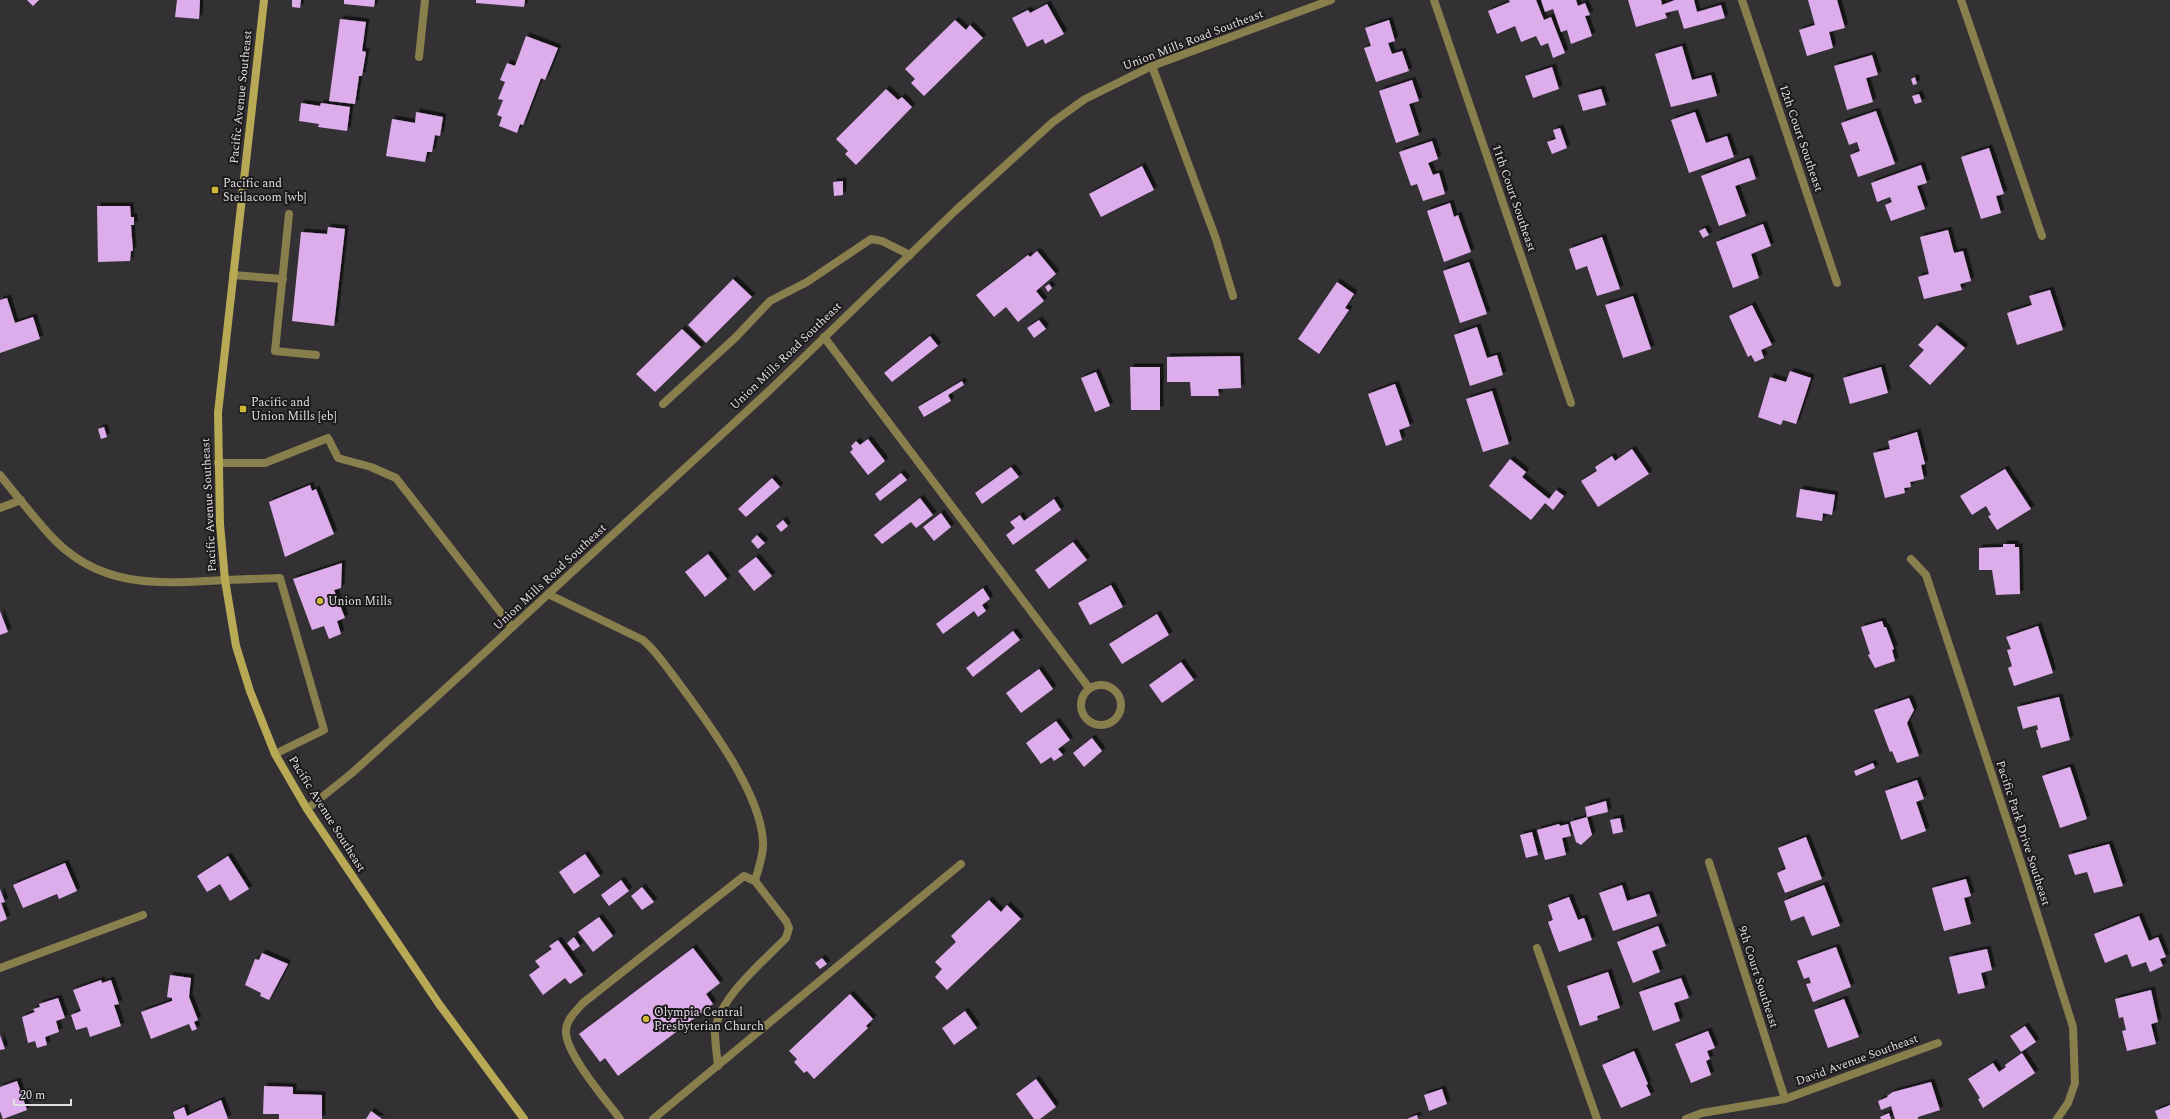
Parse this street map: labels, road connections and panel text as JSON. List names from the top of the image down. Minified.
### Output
{"streets":{"main road":["Pacific Avenue Southeast"],"street":["Union Mills Road Southeast","12th Court Southeast","11th Court Southeast","Pacific Park Drive Southeast","9th Court Southeast","David Avenue Southeast"]},"crossings":[["Union Mills Road Southeast","Pacific Avenue Southeast"],["9th Court Southeast","David Avenue Southeast"]],"places":{"transit":["Pacific and Steilacoom [wb]","Pacific and Union Mills [eb]"],"other":["Union Mills","Olympia Central Presbyterian Church"]},"scale_bar":"20 m"}
